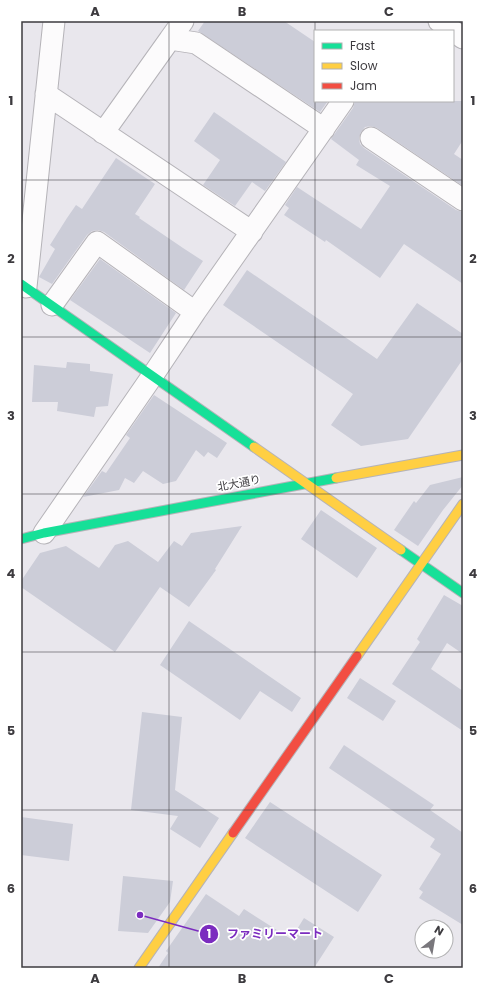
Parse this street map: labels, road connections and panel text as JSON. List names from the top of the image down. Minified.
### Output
{"streets":{"street":["北大通り"]},"places":["ファミリーマート"],"legend":["Fast","Slow","Jam"],"north":"top right","grid":{"columns":["A","B","C"],"rows":["1","2","3","4","5","6"]}}
